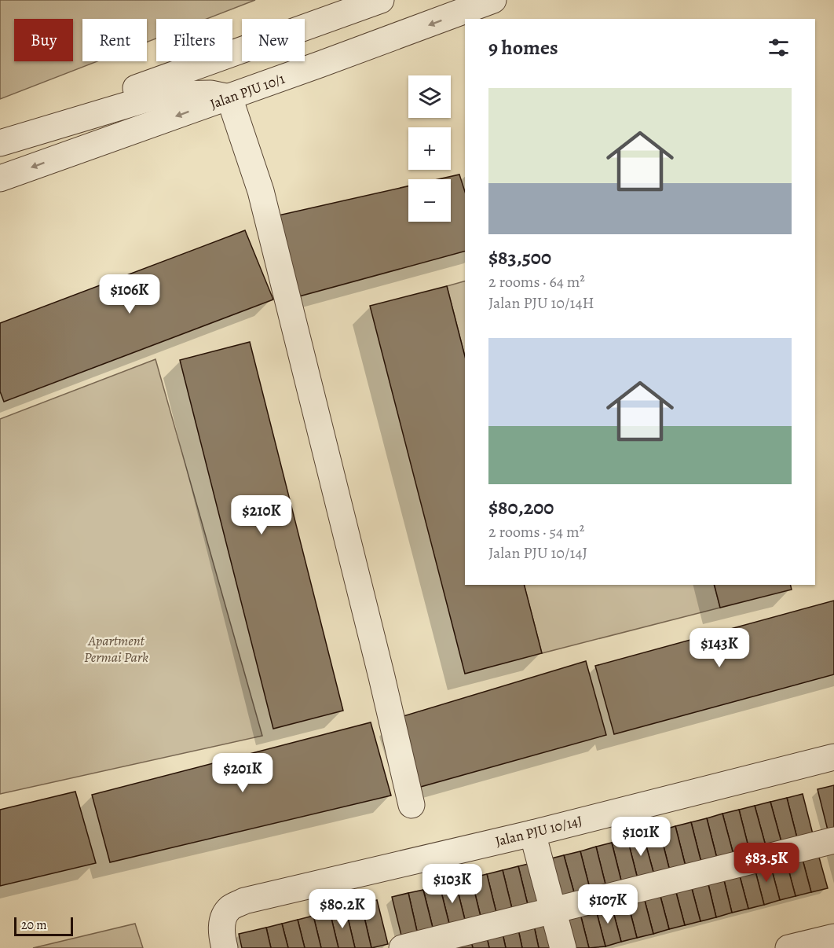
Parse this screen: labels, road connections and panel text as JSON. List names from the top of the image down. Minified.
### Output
{"streets":{"street":["Jalan PJU 10/1","Jalan PJU 10/14J"]},"parks":["Apartment Permai Park"],"scale_bar":"20 m","page":{"chip":["Buy","Rent","Filters","New"],"heading":"9 homes","map_buttons":["+","−"],"list":[{"name":"$83,500","note":"2 rooms · 64 m² · Jalan PJU 10/14H"},{"name":"$80,200","note":"2 rooms · 54 m² · Jalan PJU 10/14J"}],"price":["$106K","$210K","$143K","$201K","$101K","$83.5K","$103K","$107K","$80.2K"],"scale":"20 m"}}
